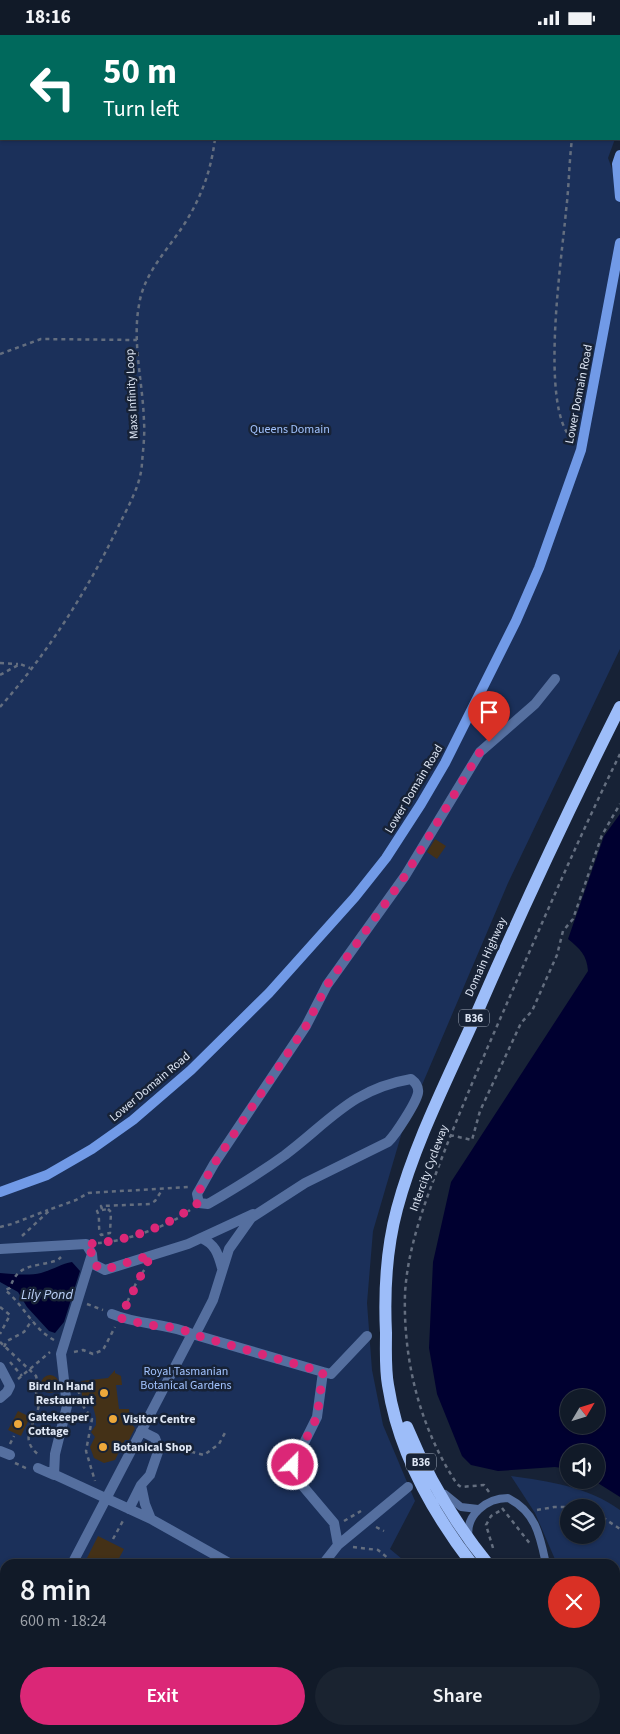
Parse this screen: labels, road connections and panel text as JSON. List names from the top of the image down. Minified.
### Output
{"streets":{"main road":["Domain Highway","B36"],"street":["Lower Domain Road"],"path":["Maxs Infinity Loop","Intercity Cycleway"]},"water":["Lily Pond"],"parks":["Queens Domain","Royal Tasmanian Botanical Gardens"],"places":["Bird In Hand Restaurant","Visitor Centre","Gatekeeper Cottage","Botanical Shop"],"north":"top right","page":{"status":"18:16","turn":["50 m","Turn left"],"heading":["8 min","600 m · 18:24"],"buttons":["Exit","Share"]}}
